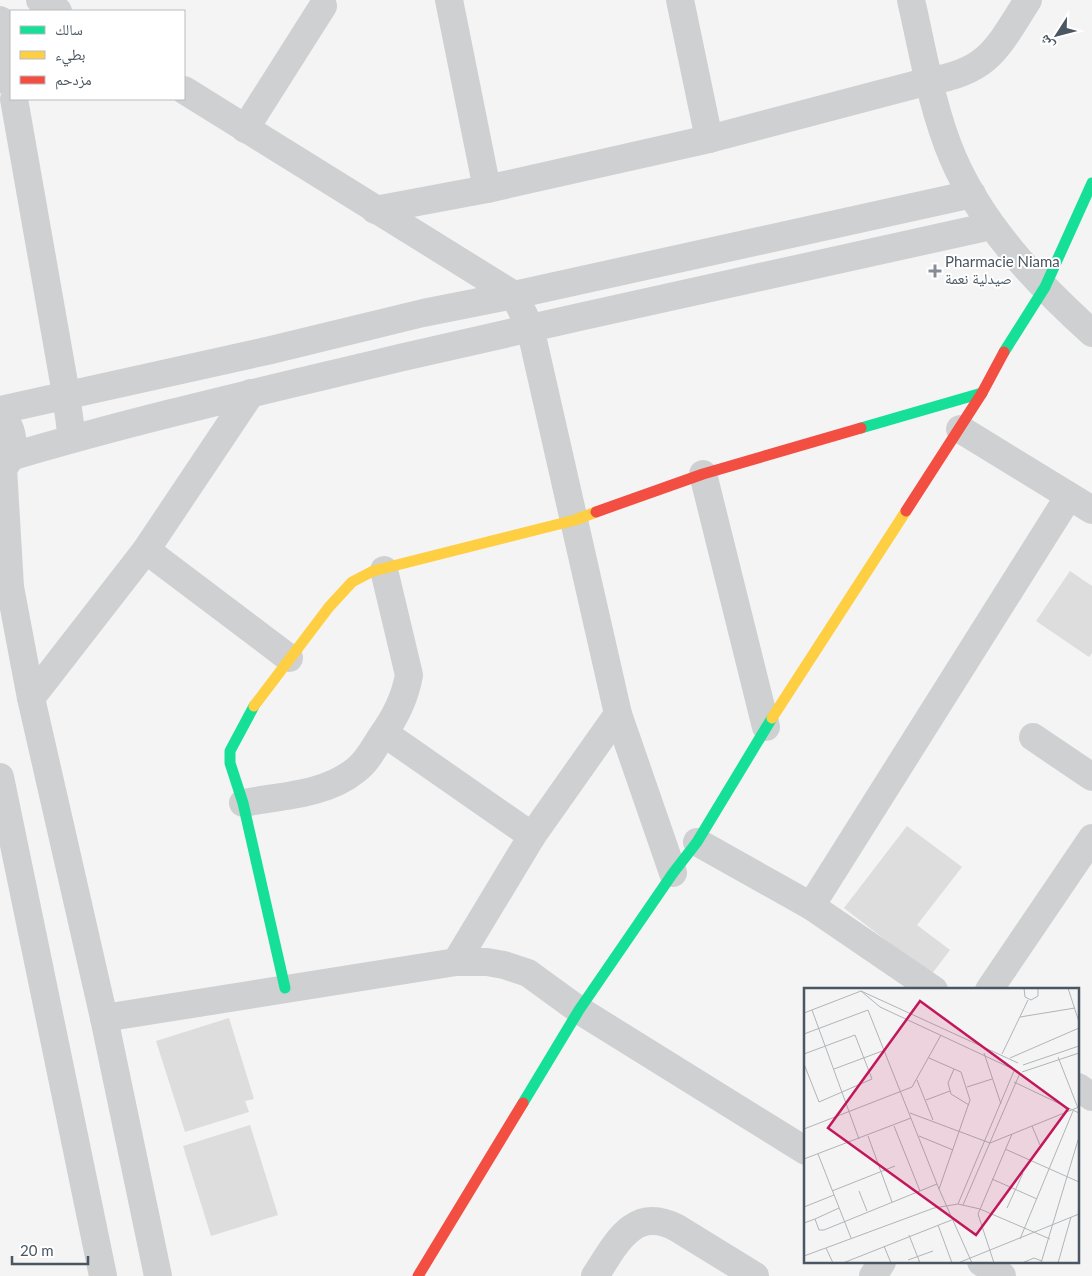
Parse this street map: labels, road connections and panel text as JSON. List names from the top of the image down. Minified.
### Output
{"places":{"health":["Pharmacie Niama صيدلية نعمة"]},"legend":["سالك","بطيء","مزدحم"],"scale_bar":"20 m","north":"bottom left"}
